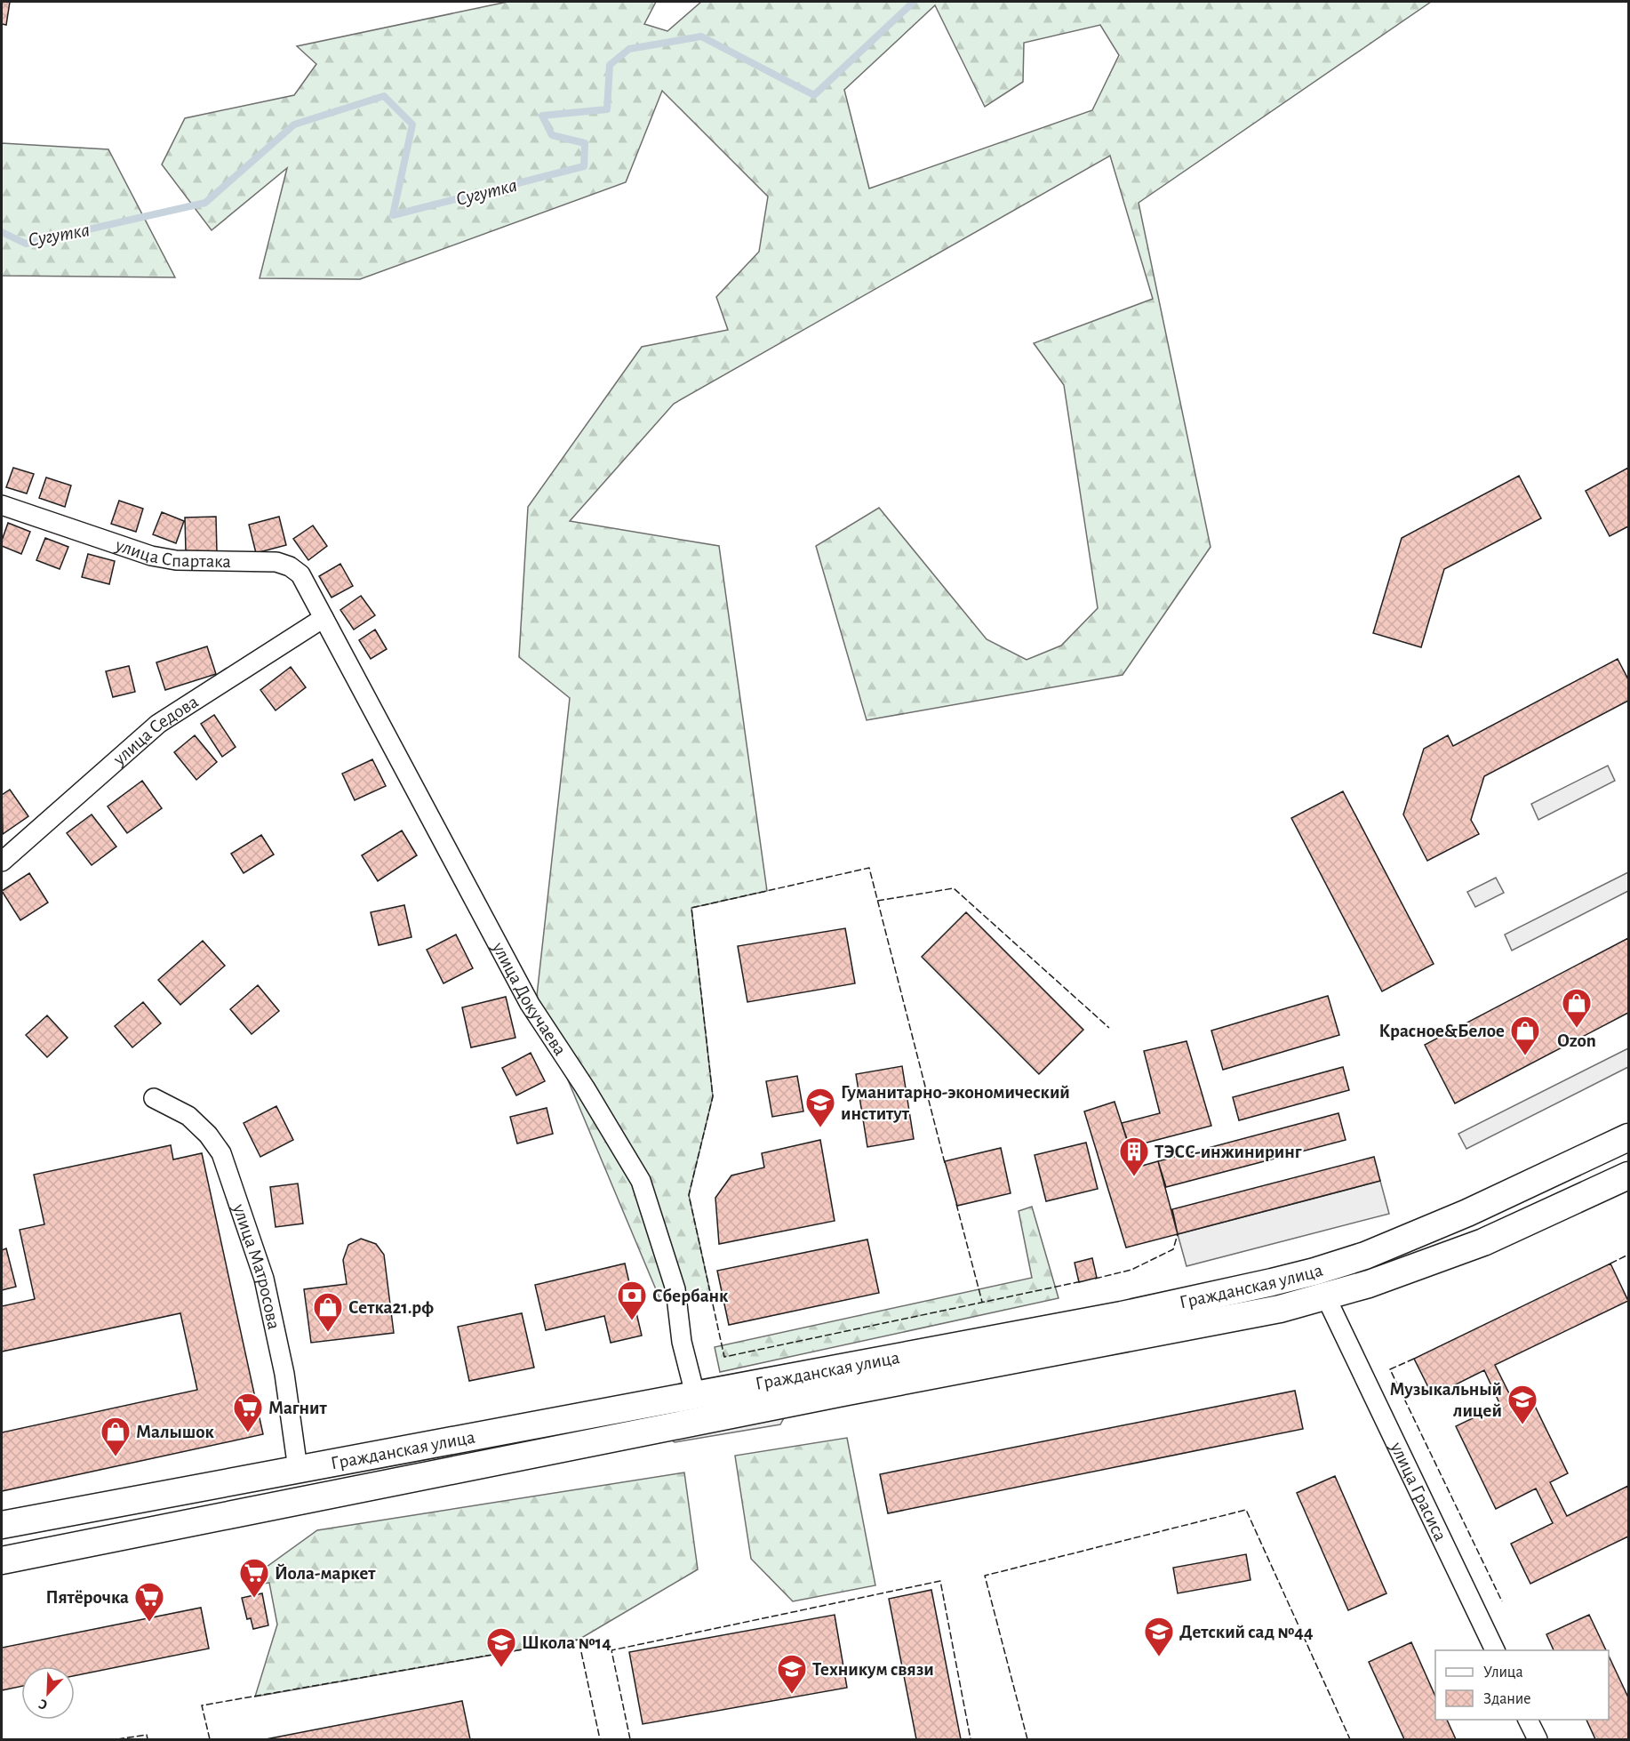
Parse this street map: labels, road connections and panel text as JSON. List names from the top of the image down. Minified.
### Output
{"streets":{"main road":["Гражданская улица","улица Грасиса"],"street":["улица Спартака","улица Седова","улица Докучаева","улица Матросова"]},"crossings":[["улица Спартака","улица Седова"],["улица Спартака","улица Докучаева"],["улица Седова","улица Докучаева"],["улица Докучаева","Гражданская улица"],["улица Матросова","Гражданская улица"],["Гражданская улица","улица Грасиса"]],"water":["Сугутка"],"places":{"shop":["Ozon","Красное&Белое","Сетка21.рф","Малышок"],"school or university":["Гуманитарно-экономический институт","Музыкальный лицей","Детский сад №44","Школа №14","Техникум связи"],"building":["ТЭСС-инжиниринг"],"bank":["Сбербанк"],"supermarket":["Магнит","Йола-маркет","Пятёрочка"]},"legend":["Улица","Здание"],"north":"bottom left"}
